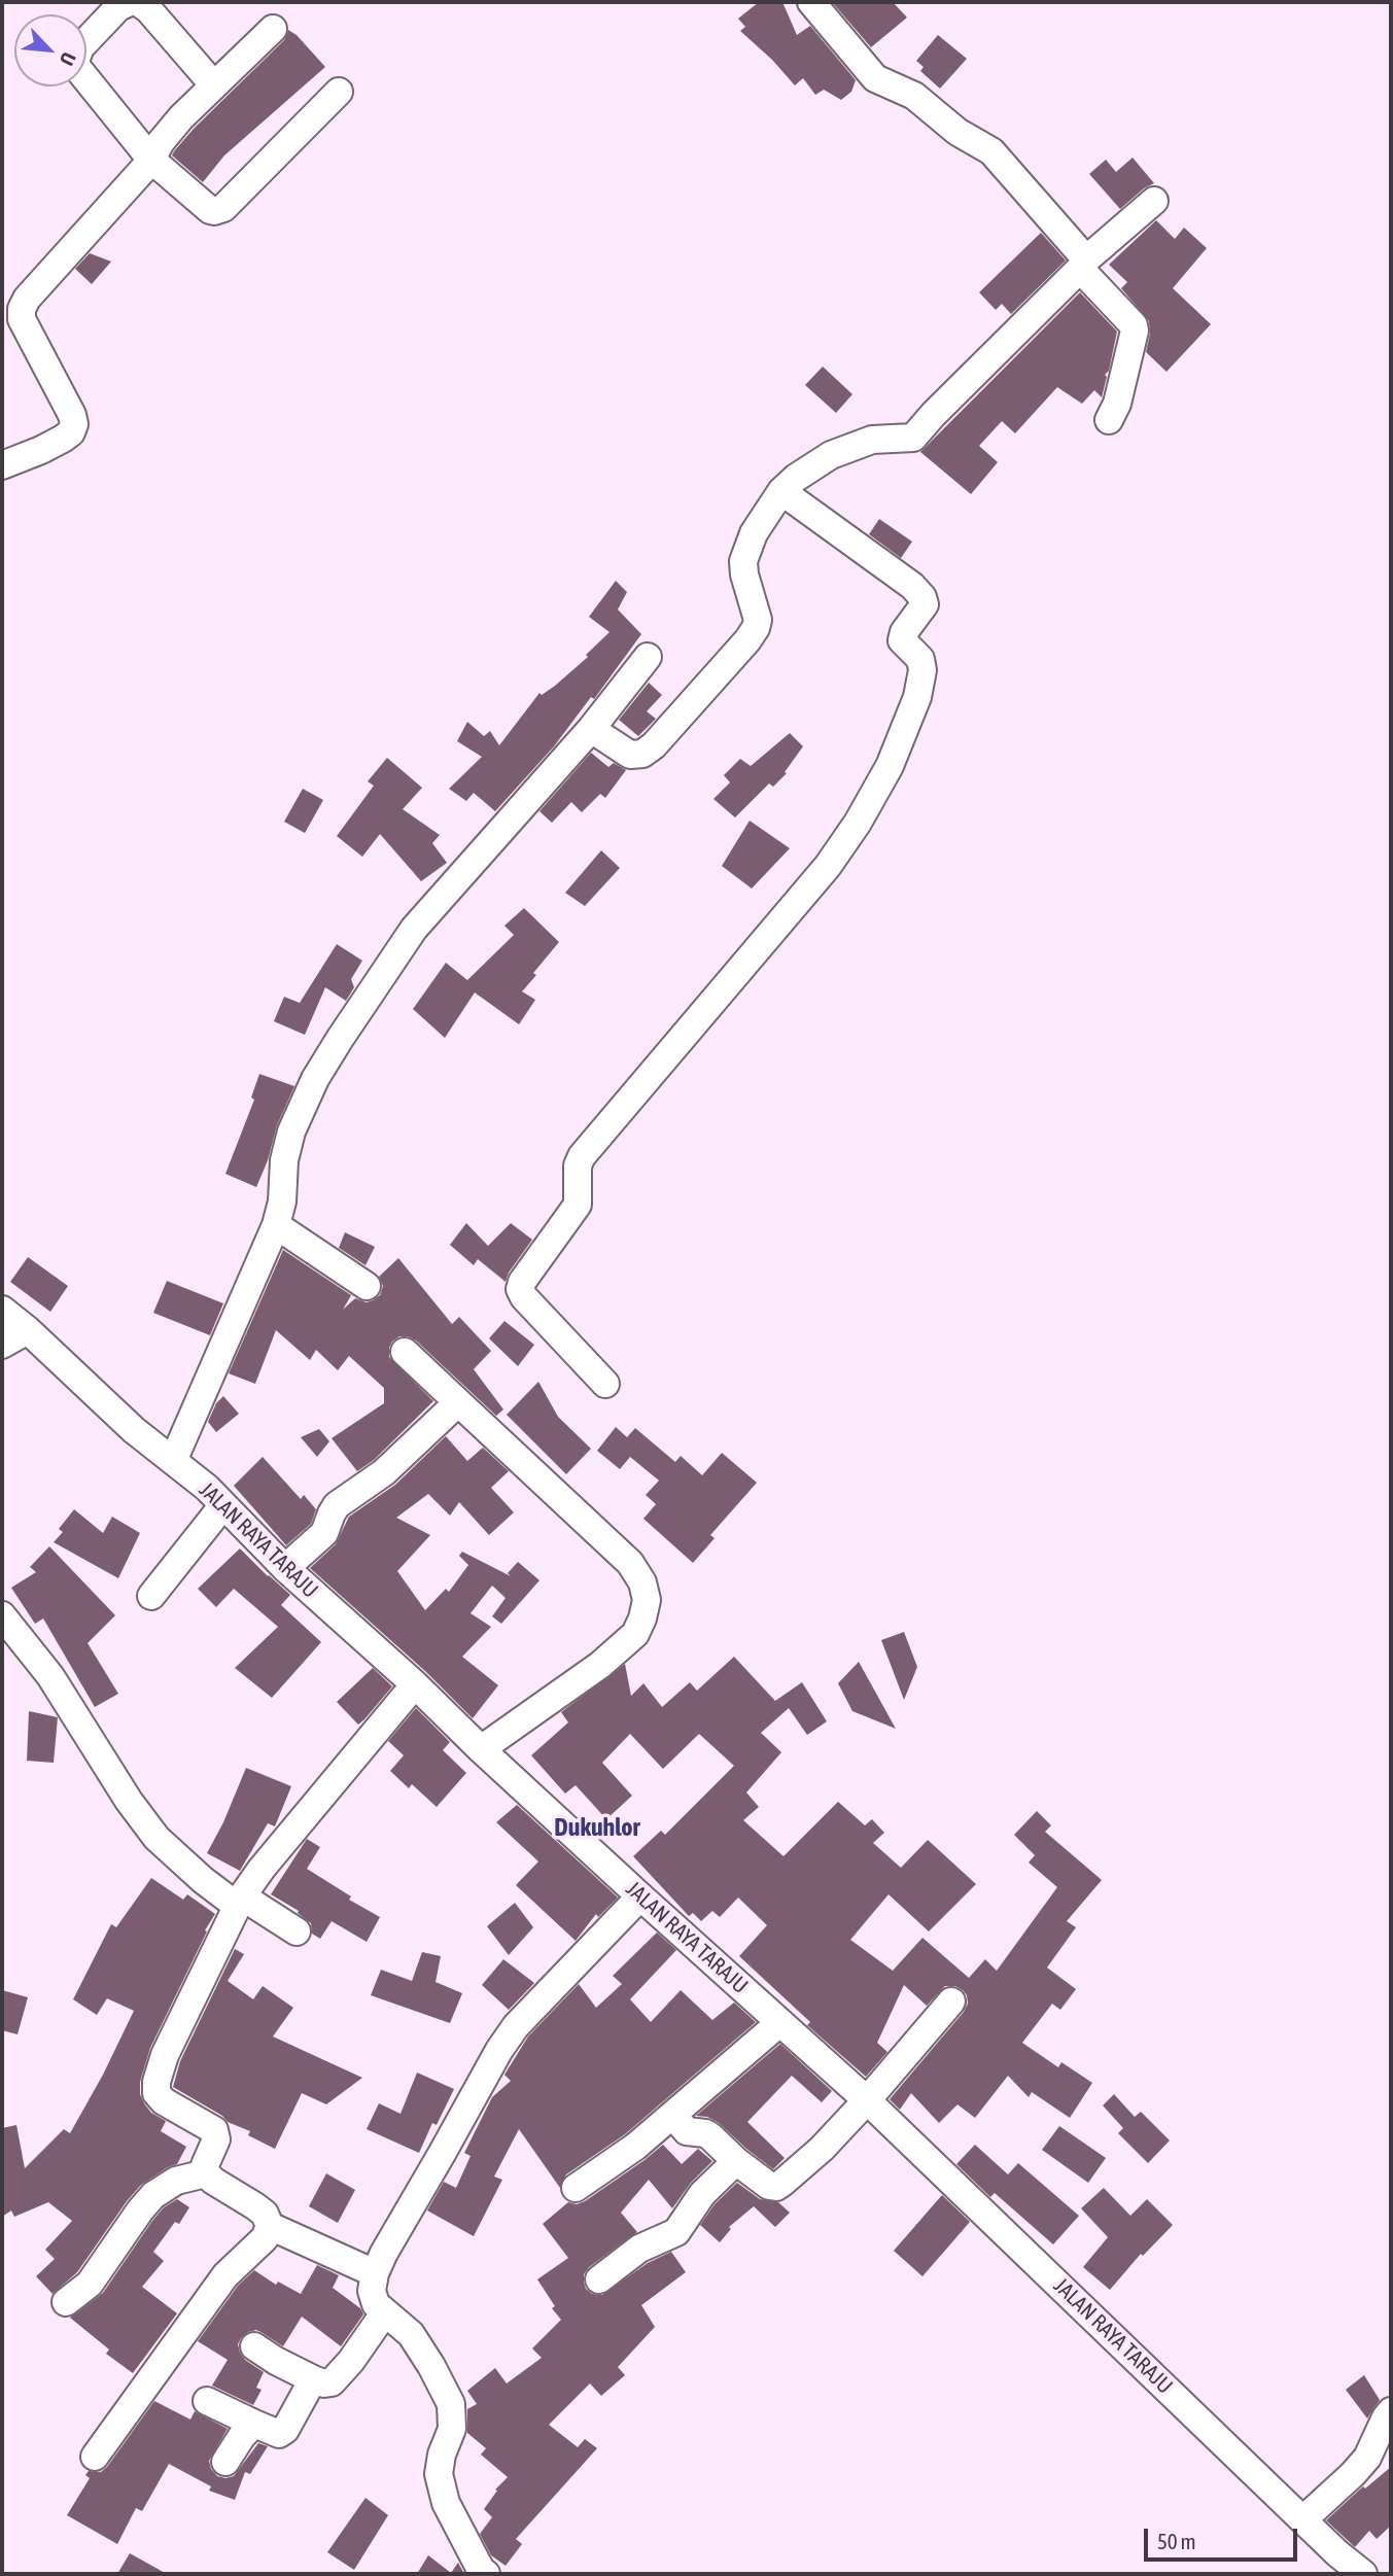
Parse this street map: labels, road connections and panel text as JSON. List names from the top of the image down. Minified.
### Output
{"streets":{"street":["JALAN RAYA TARAJU"]},"districts":["Dukuhlor"],"scale_bar":"50 m","north":"bottom right"}
